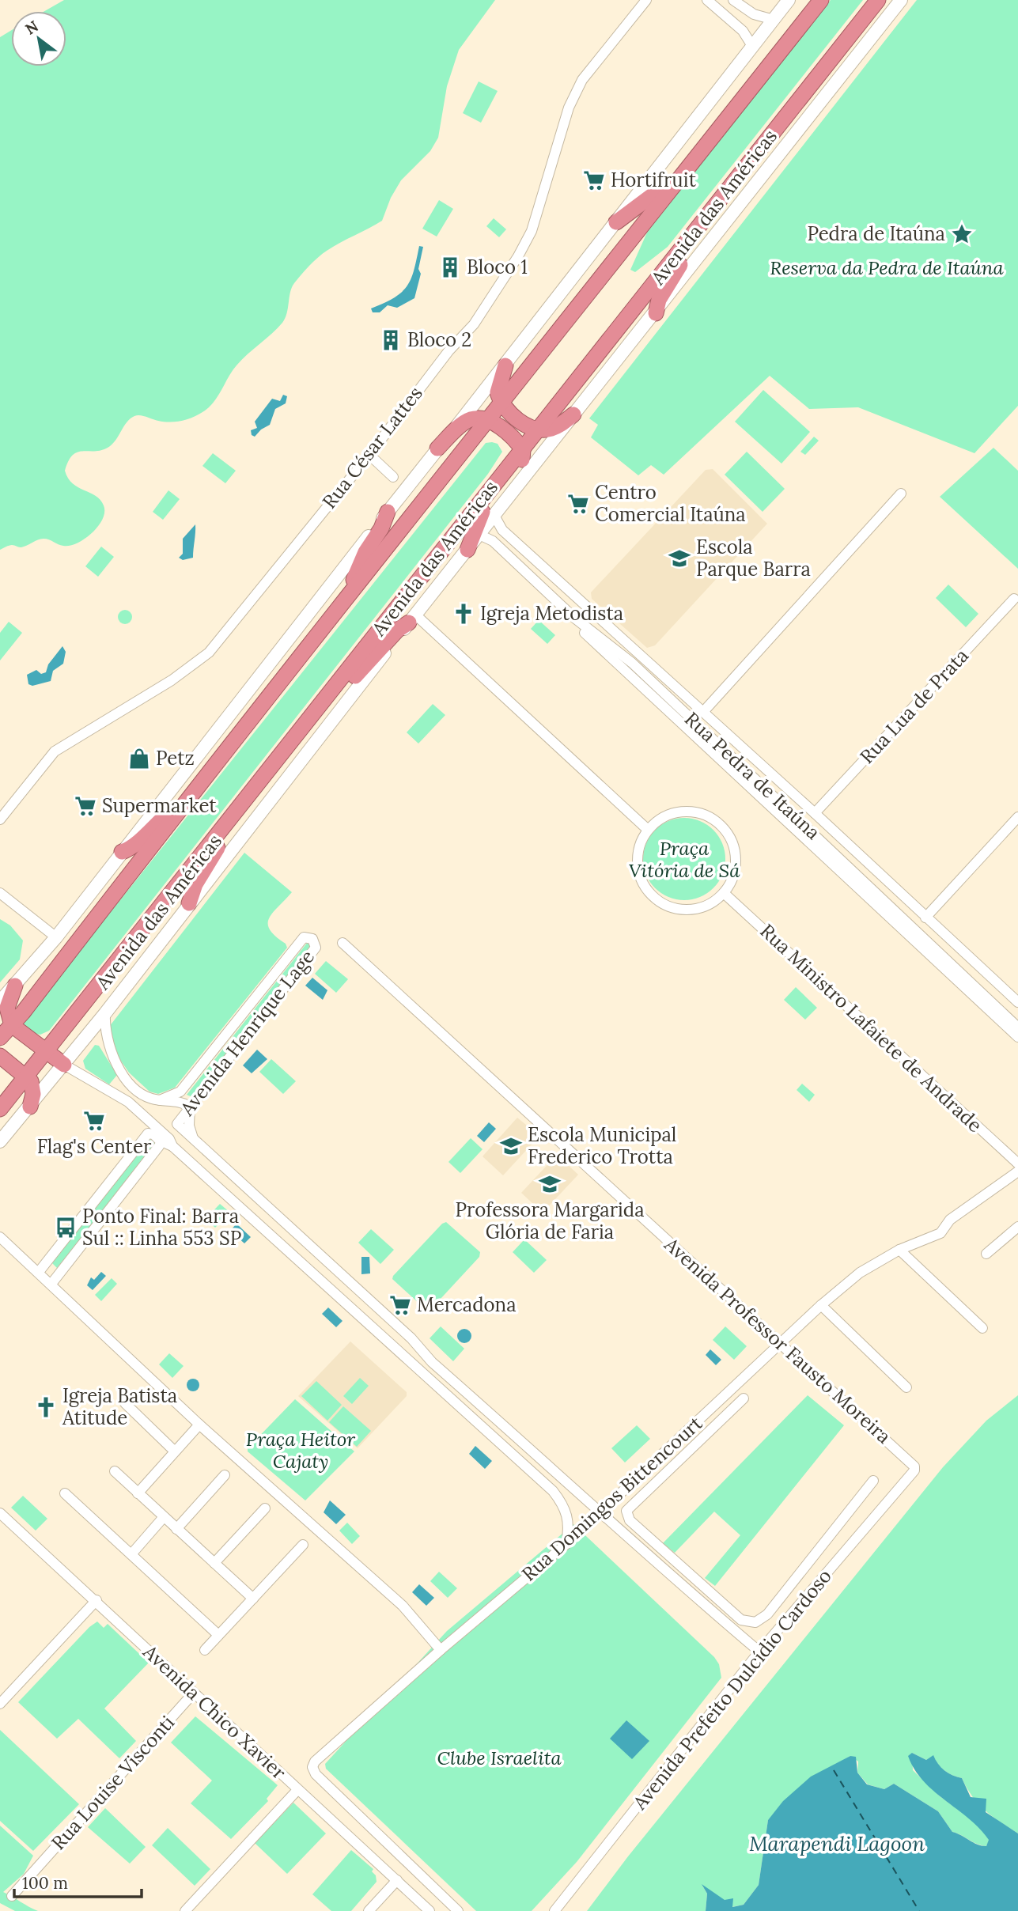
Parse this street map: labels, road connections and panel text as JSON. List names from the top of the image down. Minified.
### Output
{"streets":{"highway":["Avenida das Américas"],"street":["Rua César Lattes","Rua Lua de Prata","Rua Pedra de Itaúna","Rua Ministro Lafaiete de Andrade","Avenida Henrique Lage","Avenida Professor Fausto Moreira","Rua Domingos Bittencourt","Avenida Prefeito Dulcídio Cardoso","Avenida Chico Xavier","Rua Louise Visconti"]},"crossings":[["Avenida das Américas","Rua Pedra de Itaúna"],["Rua Lua de Prata","Rua Pedra de Itaúna"],["Avenida Professor Fausto Moreira","Rua Domingos Bittencourt"],["Avenida Professor Fausto Moreira","Avenida Prefeito Dulcídio Cardoso"],["Rua Domingos Bittencourt","Avenida Chico Xavier"],["Avenida Chico Xavier","Rua Louise Visconti"]],"water":["Marapendi Lagoon"],"parks":["Reserva da Pedra de Itaúna","Praça Vitória de Sá","Praça Heitor Cajaty","Clube Israelita"],"places":{"supermarket":["Hortifruit","Centro Comercial Itaúna","Supermarket","Flag's Center","Mercadona"],"place":["Pedra de Itaúna"],"building":["Bloco 1","Bloco 2"],"school or university":["Escola Parque Barra","Escola Municipal Frederico Trotta","Professora Margarida Glória de Faria"],"church":["Igreja Metodista","Igreja Batista Atitude"],"shop":["Petz"],"bus stop":["Ponto Final: Barra Sul :: Linha 553 SP"]},"scale_bar":"100 m","north":"top left"}
